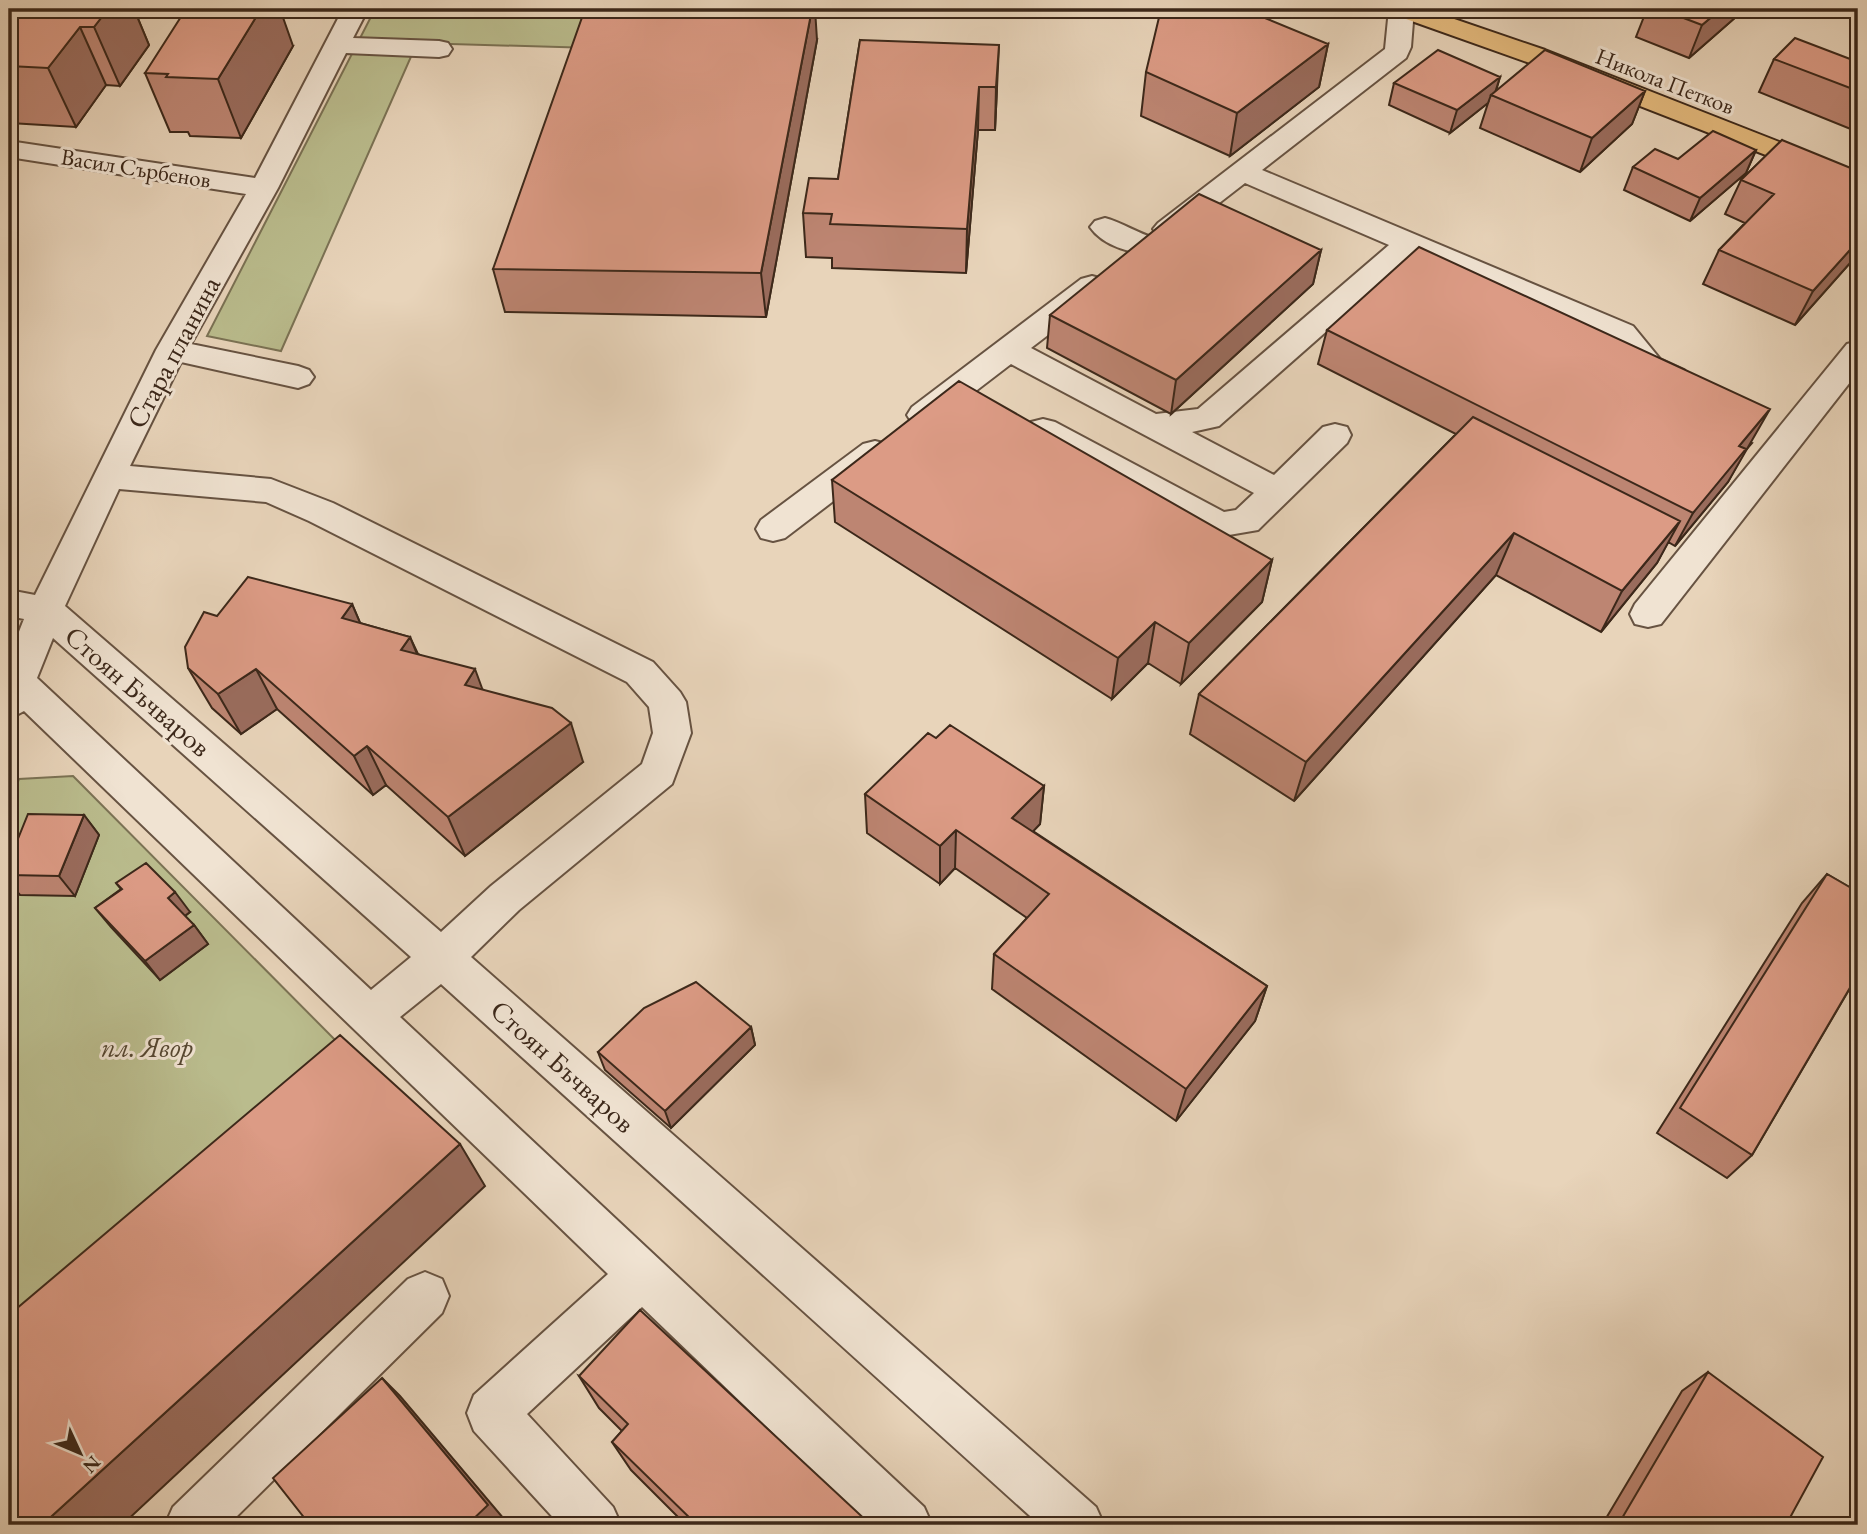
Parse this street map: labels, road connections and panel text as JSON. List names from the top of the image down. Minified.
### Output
{"streets":{"main road":["Никола Петков"],"street":["Васил Сърбенов","Стара планина","Стоян Бъчваров"]},"crossings":[["Васил Сърбенов","Стара планина"],["Стара планина","Стоян Бъчваров"]],"parks":["пл. Явор"],"north":"bottom right"}
